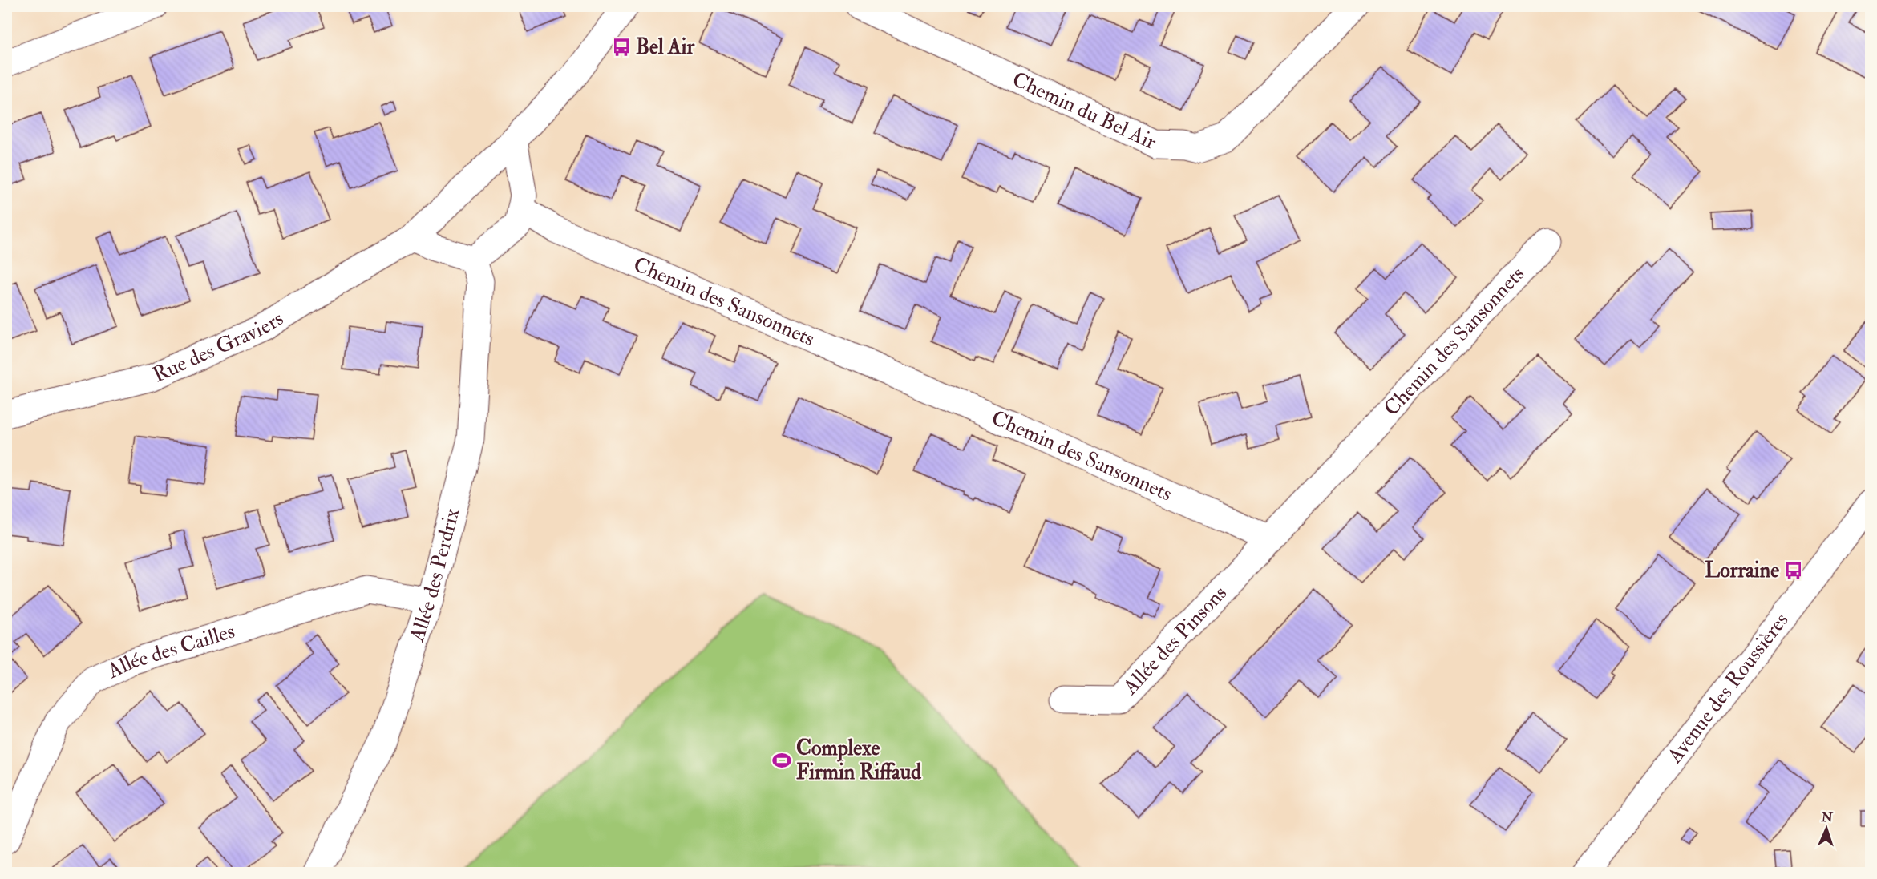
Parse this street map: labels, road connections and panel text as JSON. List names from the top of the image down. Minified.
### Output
{"streets":{"street":["Chemin du Bel Air","Chemin des Sansonnets","Rue des Graviers","Allée des Perdrix","Allée des Pinsons","Allée des Cailles","Avenue des Roussières"]},"crossings":[["Chemin des Sansonnets","Allée des Pinsons"],["Allée des Perdrix","Allée des Cailles"]],"places":{"bus stop":["Bel Air","Lorraine"],"sports":["Complexe Firmin Riffaud"]},"north":"top"}
